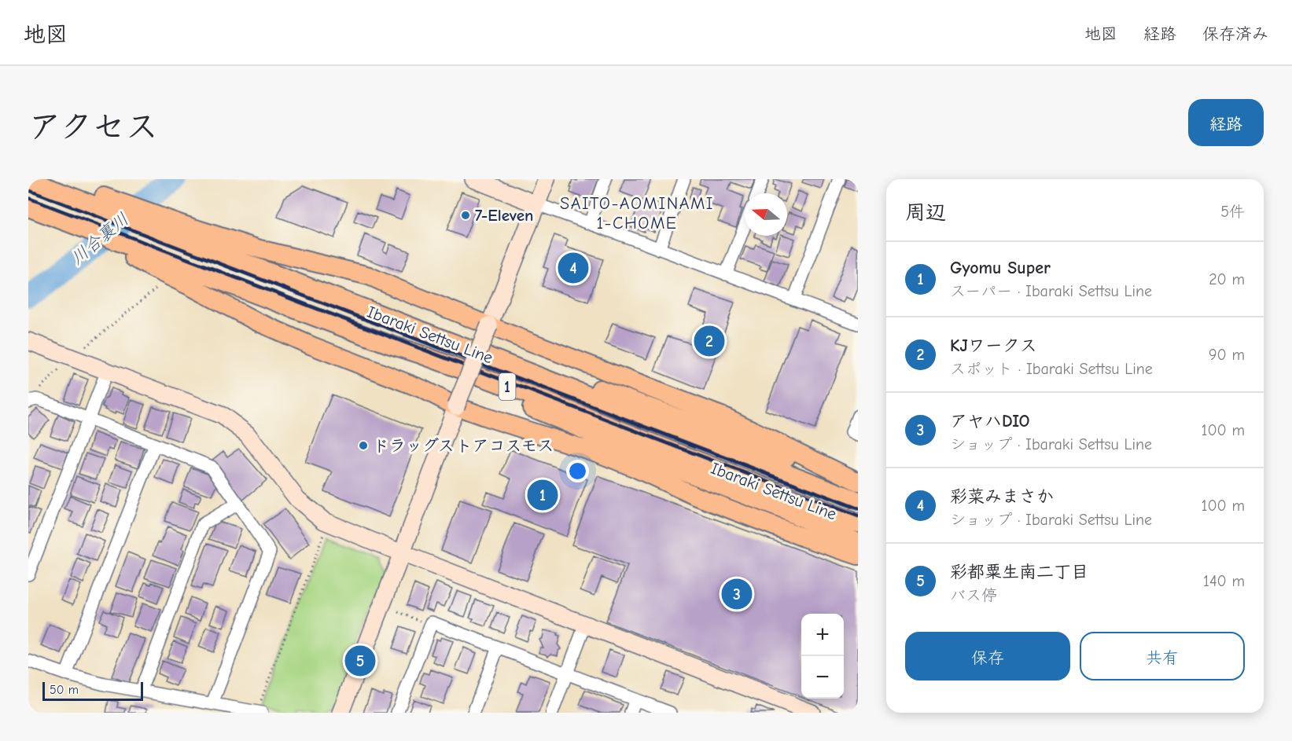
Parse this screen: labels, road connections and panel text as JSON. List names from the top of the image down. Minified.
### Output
{"streets":{"main road":["Ibaraki Settsu Line","1"]},"districts":["SAITO-AOMINAMI 1-CHOME"],"water":["川合裏川"],"places":["7-Eleven","ドラッグストアコスモス"],"scale_bar":"50 m","north":"left","page":{"header":"地図","nav":["地図","経路","保存済み"],"title":"アクセス","buttons":["経路",["保存","共有"]],"heading":["周辺","5件"],"list":[{"mark":"1","name":"Gyomu Super","note":"スーパー · Ibaraki Settsu Line","value":"20 m"},{"mark":"2","name":"KJワークス","note":"スポット · Ibaraki Settsu Line","value":"90 m"},{"mark":"3","name":"アヤハDIO","note":"ショップ · Ibaraki Settsu Line","value":"100 m"},{"mark":"4","name":"彩菜みまさか","note":"ショップ · Ibaraki Settsu Line","value":"100 m"},{"mark":"5","name":"彩都粟生南二丁目","note":"バス停","value":"140 m"}],"pins":["4","2","1","3","5"],"map_buttons":["+","−"],"scale":"50 m"}}
